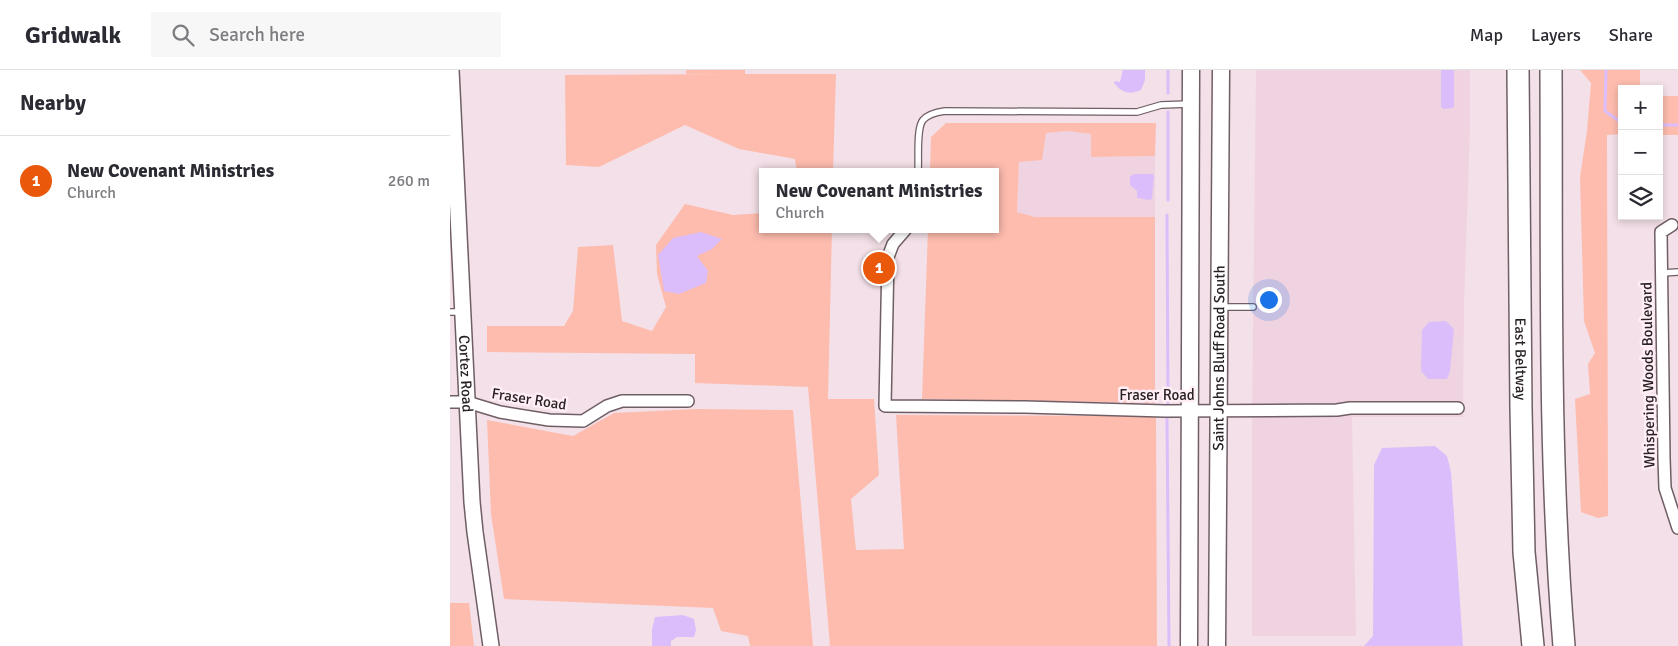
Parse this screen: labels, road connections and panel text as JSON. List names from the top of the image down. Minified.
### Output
{"streets":{"highway":["East Beltway"],"main road":["Saint Johns Bluff Road South"],"street":["Cortez Road","Whispering Woods Boulevard","Fraser Road"]},"crossings":[["Saint Johns Bluff Road South","Fraser Road"],["Cortez Road","Fraser Road"]],"page":{"header":"Gridwalk","search":"Search here","nav":["Map","Layers","Share"],"heading":"Nearby","map_buttons":["+","−"],"list":[{"mark":"1","name":"New Covenant Ministries","note":"Church","value":"260 m"}],"popup":["New Covenant Ministries","Church"],"pins":"1"}}
